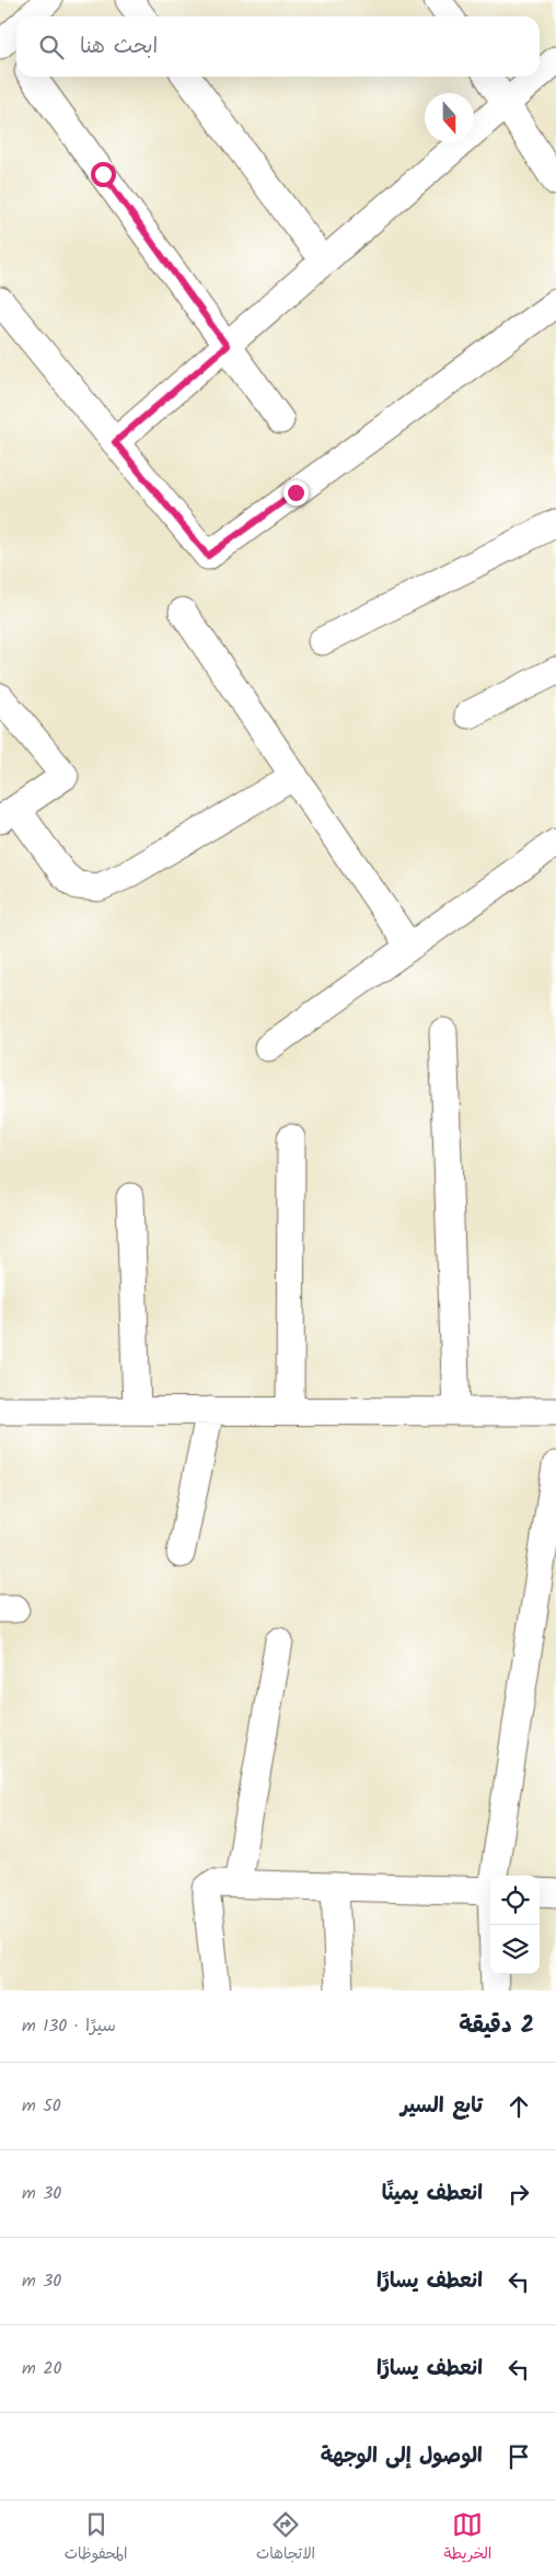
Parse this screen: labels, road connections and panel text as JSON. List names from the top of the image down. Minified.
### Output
{"north":"bottom","page":{"search":"ابحث هنا","heading":["2 دقيقة","سيرًا · 130 m"],"list":[["تابع السير","50 m"],["انعطف يمينًا","30 m"],["انعطف يسارًا","30 m"],["انعطف يسارًا","20 m"],"الوصول إلى الوجهة"],"nav":["الخريطة","الاتجاهات","المحفوظات"]}}
